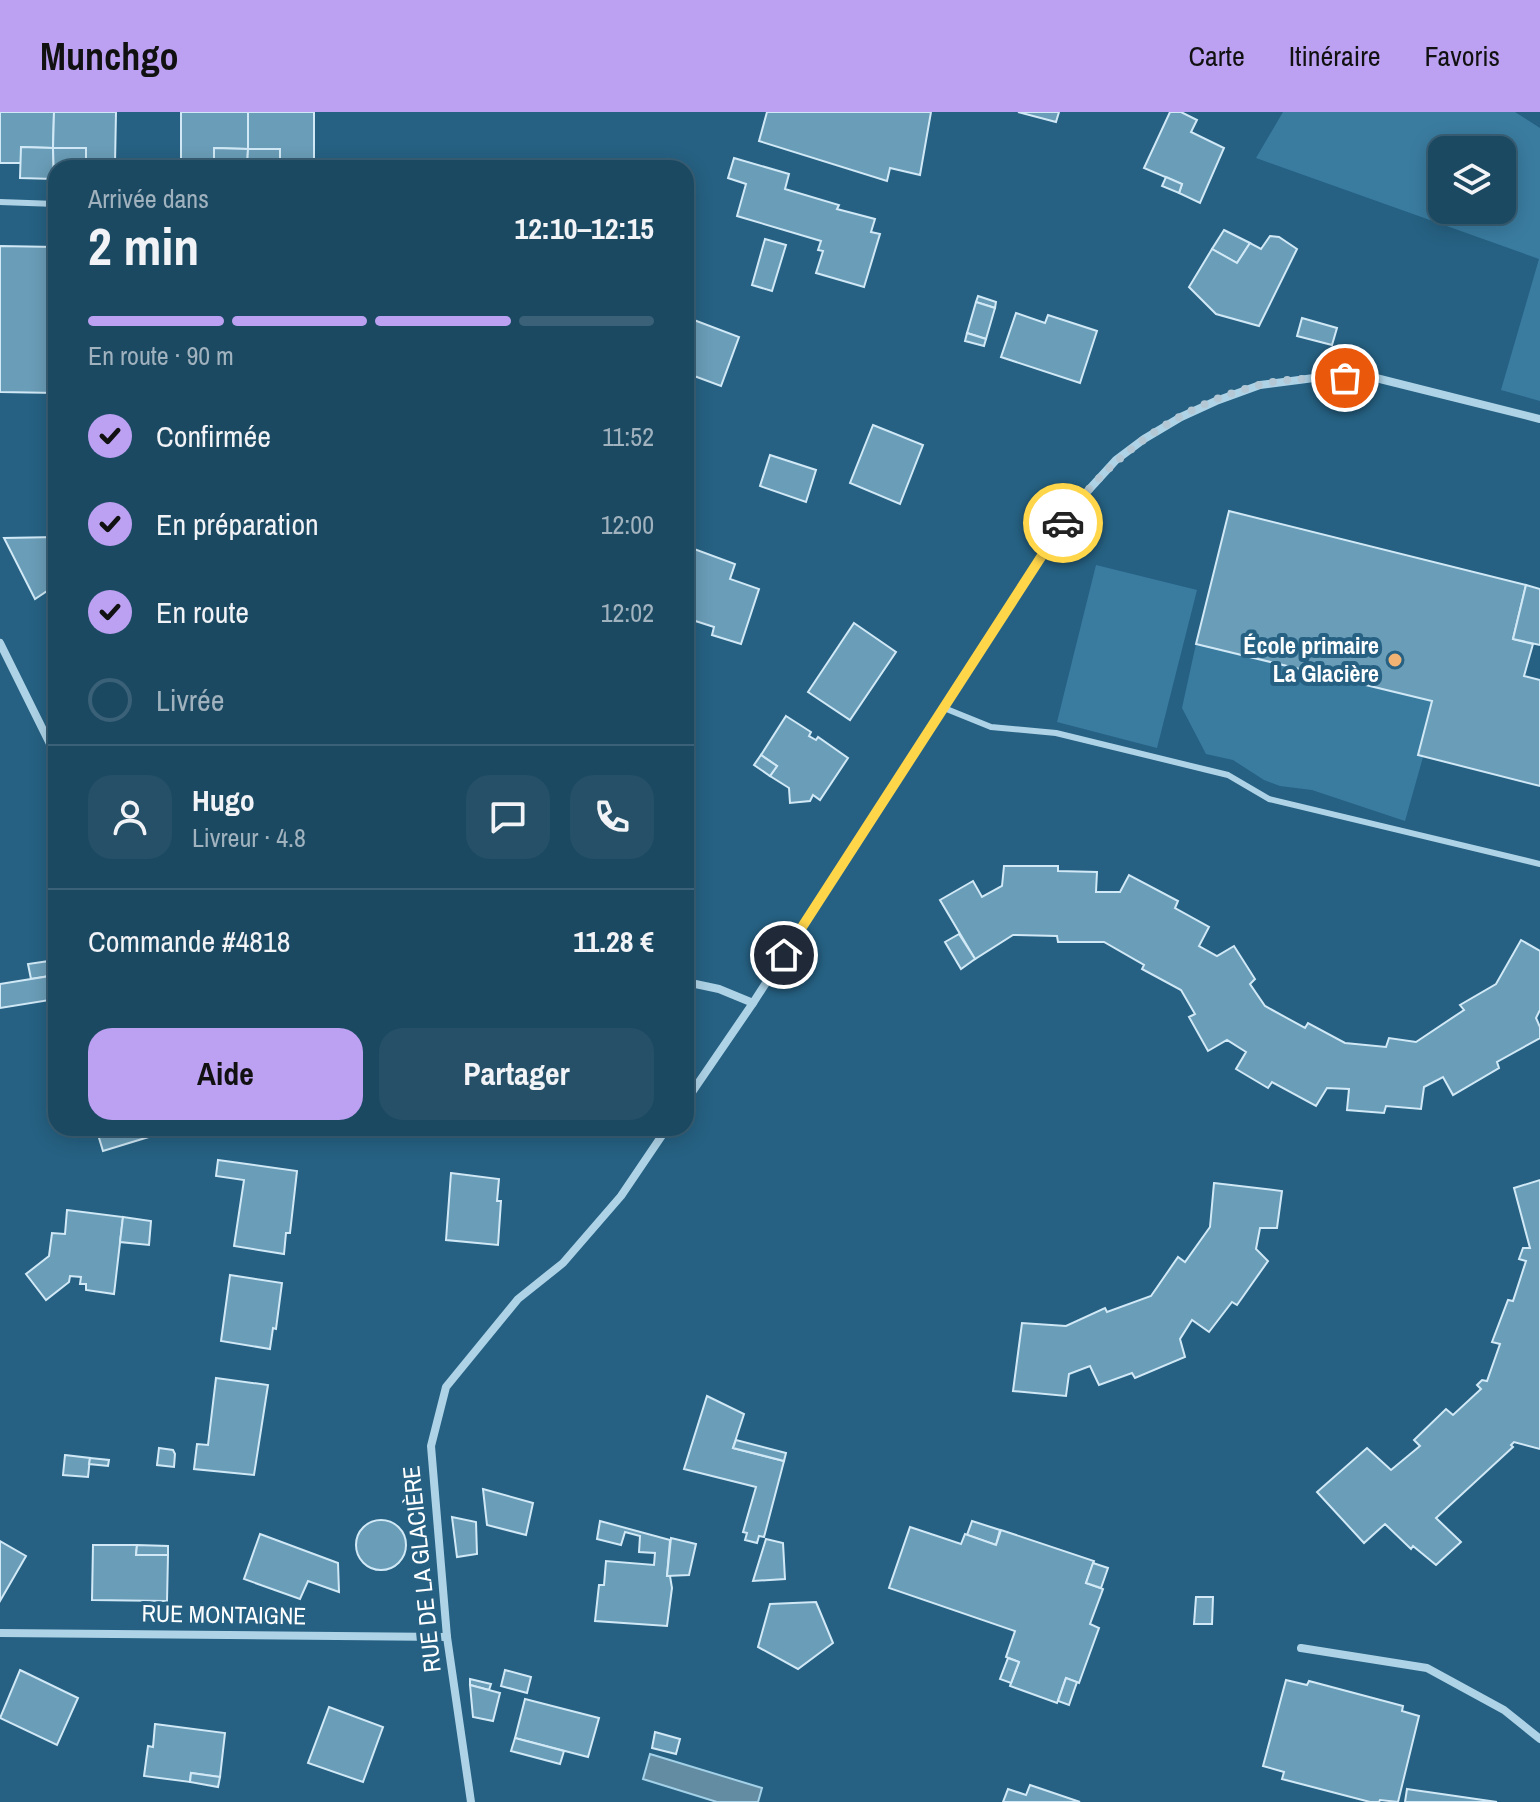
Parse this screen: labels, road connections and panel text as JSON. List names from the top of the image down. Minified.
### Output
{"streets":{"street":["RUE DE LA GLACIÈRE","RUE MONTAIGNE"]},"crossings":[["RUE DE LA GLACIÈRE","RUE MONTAIGNE"]],"places":["École primaire La Glacière"],"page":{"header":"Munchgo","nav":["Carte","Itinéraire","Favoris"],"heading":["2 min","Arrivée dans","12:10–12:15"],"panel":["Hugo","Livreur · 4.8","Commande #4818","11.28 €"],"bar":"En route · 90 m","list":[["Confirmée","11:52"],["En préparation","12:00"],["En route","12:02"],"Livrée"],"buttons":["Aide","Partager"]}}
